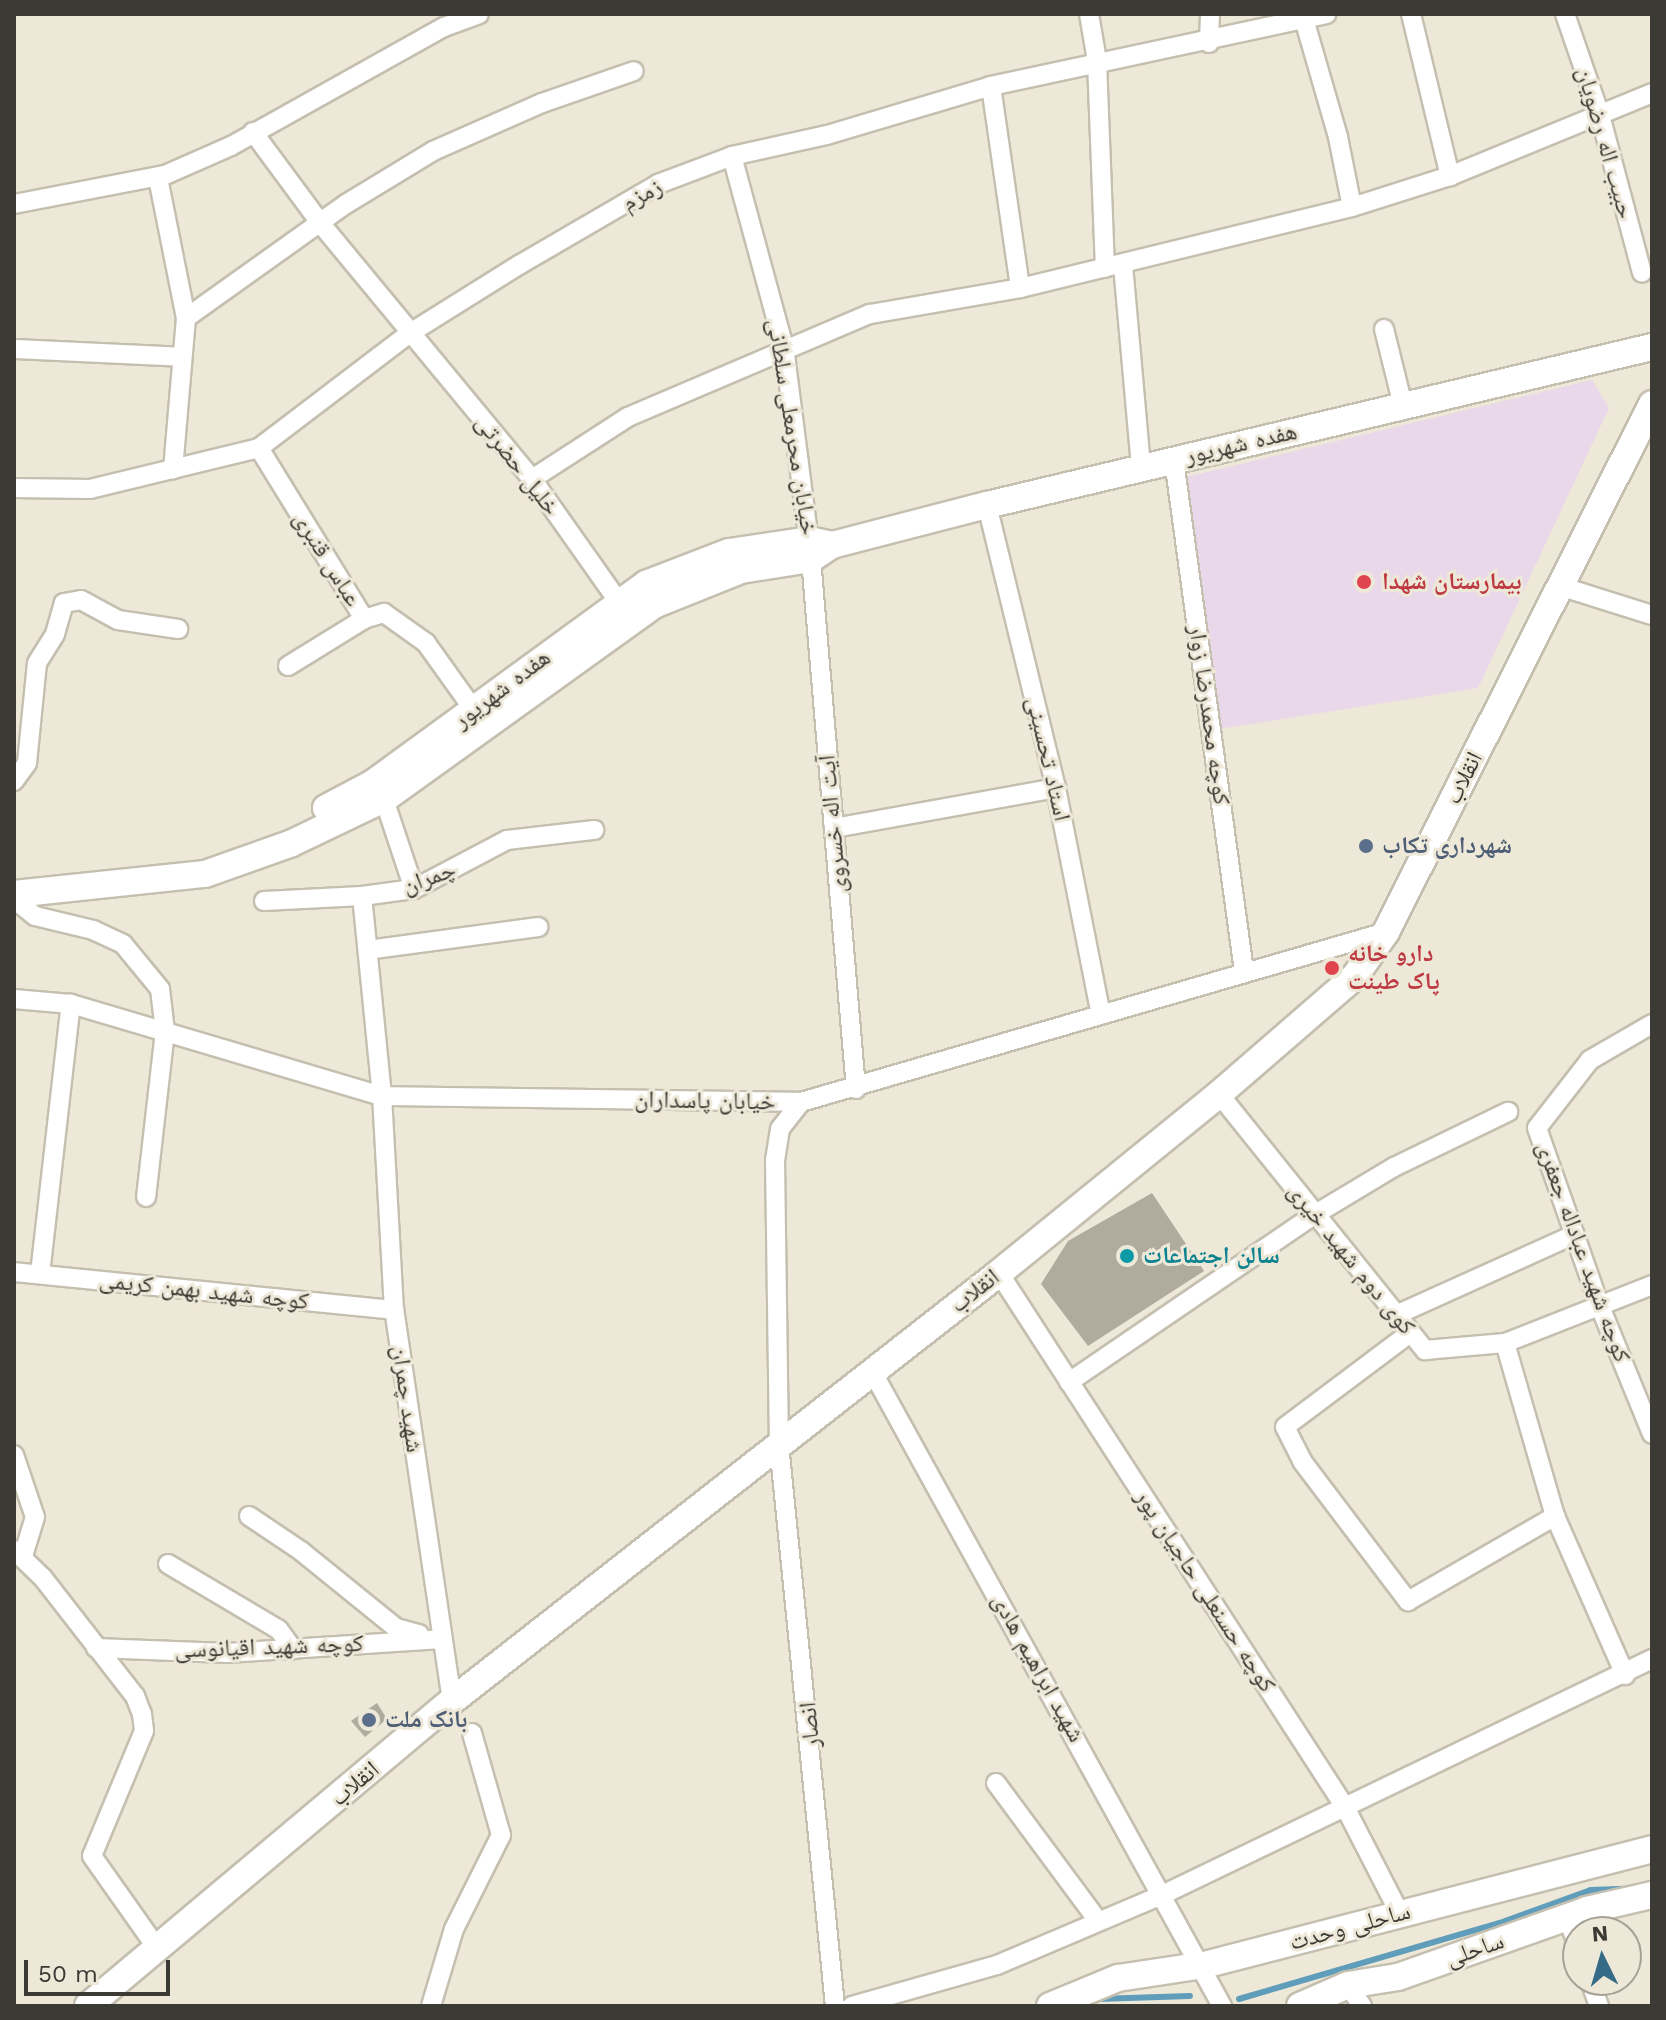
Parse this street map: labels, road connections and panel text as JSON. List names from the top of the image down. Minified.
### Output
{"streets":{"main road":["هفده شهریور","انقلاب","ساحلی وحدت","ساحلی"],"street":["حبیب اله رضویان","زمزم","خیابان محرمعلی سلطانی","خلیل حضرتی","عباس قنبری","کوچه محمدرضا زوار","استاد تحسینی","آیت اله خسروی","چمران","خیابان پاسداران","کوچه شهید عباداله جعفری","کوی دوم شهید خیری","کوچه شهید بهمن کریمی","شهید چمران","کوچه حسنعلی حاجیان پور","کوچه شهید اقیانوسی","شهید ابراهیم هادی","انصار"]},"crossings":[["زمزم","خیابان محرمعلی سلطانی"],["زمزم","خلیل حضرتی"],["زمزم","عباس قنبری"],["خیابان محرمعلی سلطانی","هفده شهریور"],["خیابان محرمعلی سلطانی","آیت اله خسروی"],["هفده شهریور","خلیل حضرتی"],["هفده شهریور","عباس قنبری"],["هفده شهریور","کوچه محمدرضا زوار"],["هفده شهریور","استاد تحسینی"],["هفده شهریور","آیت اله خسروی"],["کوچه محمدرضا زوار","خیابان پاسداران"],["استاد تحسینی","خیابان پاسداران"],["انقلاب","خیابان پاسداران"],["انقلاب","کوی دوم شهید خیری"],["انقلاب","شهید چمران"],["انقلاب","کوچه حسنعلی حاجیان پور"],["انقلاب","شهید ابراهیم هادی"],["انقلاب","انصار"],["آیت اله خسروی","خیابان پاسداران"],["خیابان پاسداران","شهید چمران"],["کوچه شهید عباداله جعفری","کوی دوم شهید خیری"],["کوچه شهید بهمن کریمی","شهید چمران"],["شهید چمران","کوچه شهید اقیانوسی"],["کوچه حسنعلی حاجیان پور","ساحلی وحدت"],["شهید ابراهیم هادی","ساحلی وحدت"]],"places":["بیمارستان شهدا","شهرداری تکاب","دارو خانه پاک طینت","سالن اجتماعات","بانک ملت"],"scale_bar":"50 m","north":"top"}
